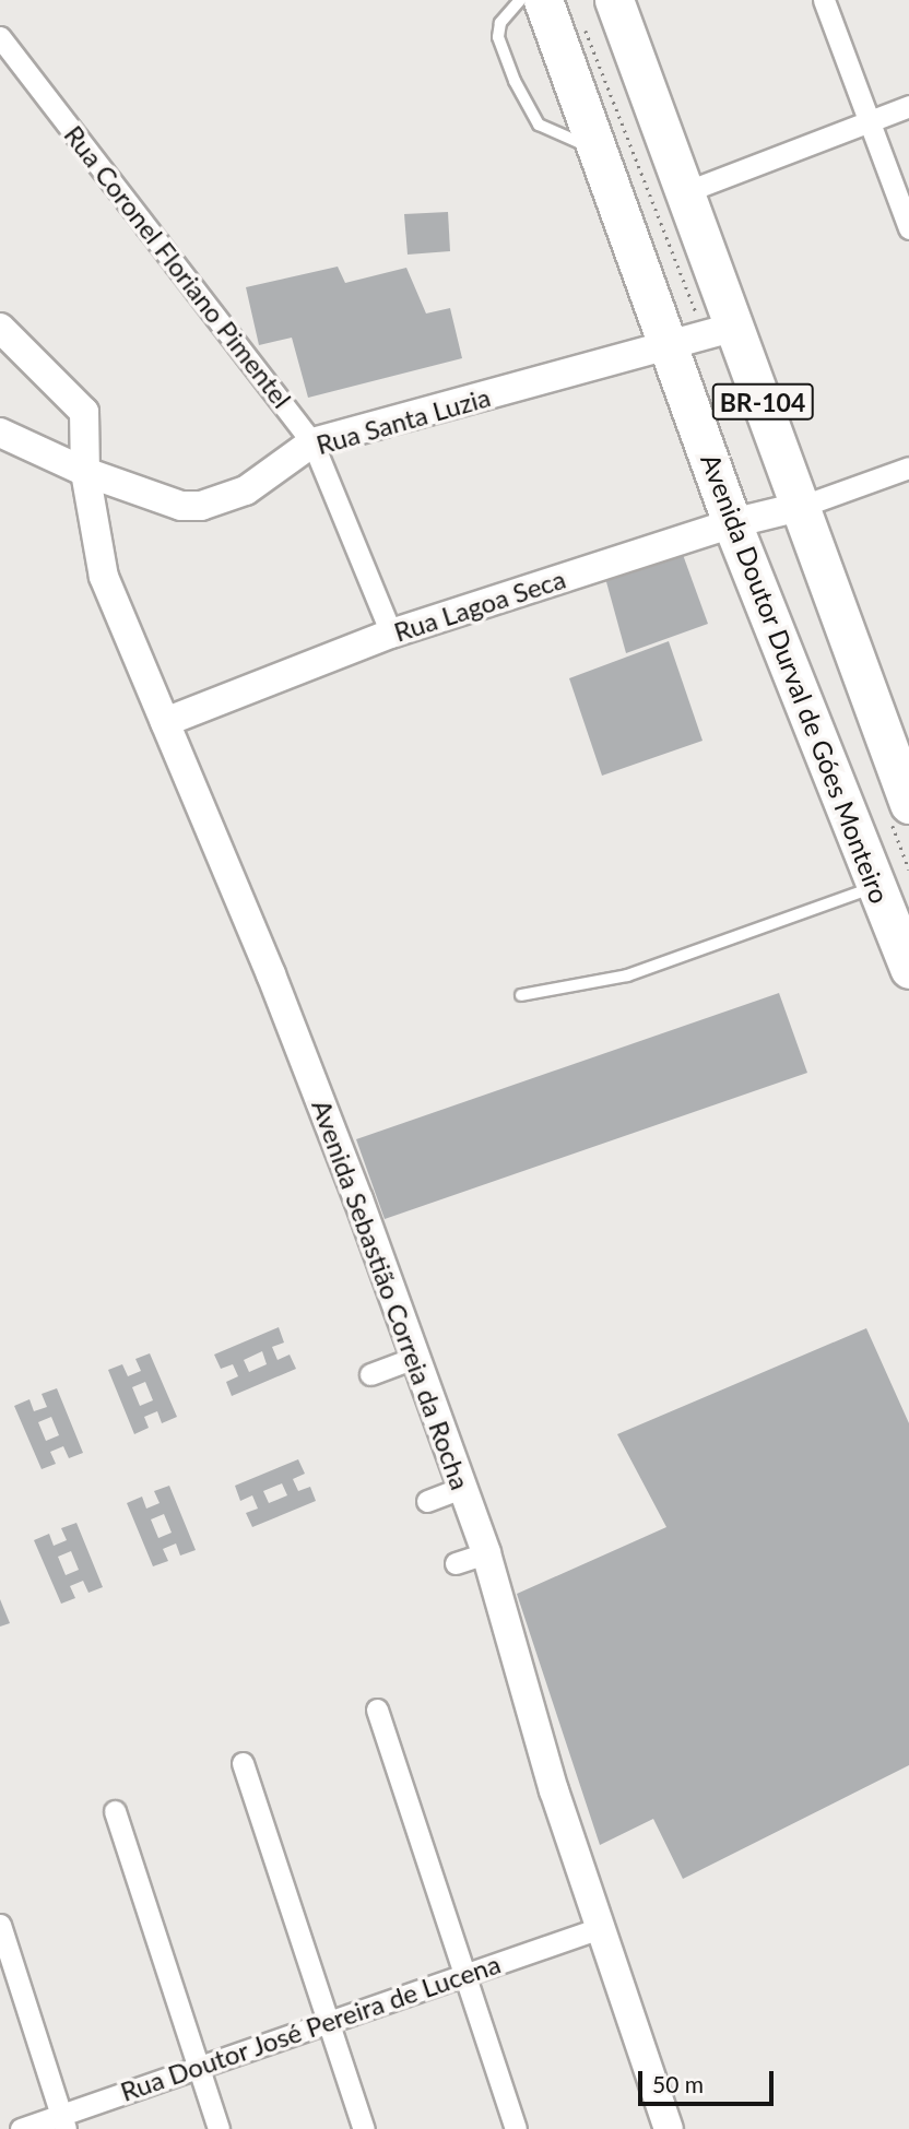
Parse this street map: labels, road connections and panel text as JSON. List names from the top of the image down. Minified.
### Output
{"streets":{"highway":["BR-104","Avenida Doutor Durval de Góes Monteiro"],"street":["Rua Coronel Floriano Pimentel","Rua Santa Luzia","Rua Lagoa Seca","Avenida Sebastião Correia da Rocha","Rua Doutor José Pereira de Lucena"]},"crossings":[["Rua Coronel Floriano Pimentel","Rua Santa Luzia"],["Rua Coronel Floriano Pimentel","Rua Lagoa Seca"],["BR-104","Rua Santa Luzia"],["BR-104","Rua Lagoa Seca"],["Rua Santa Luzia","Avenida Doutor Durval de Góes Monteiro"],["Rua Santa Luzia","Avenida Sebastião Correia da Rocha"],["Rua Lagoa Seca","Avenida Doutor Durval de Góes Monteiro"],["Rua Lagoa Seca","Avenida Sebastião Correia da Rocha"],["Avenida Sebastião Correia da Rocha","Rua Doutor José Pereira de Lucena"]],"scale_bar":"50 m"}
